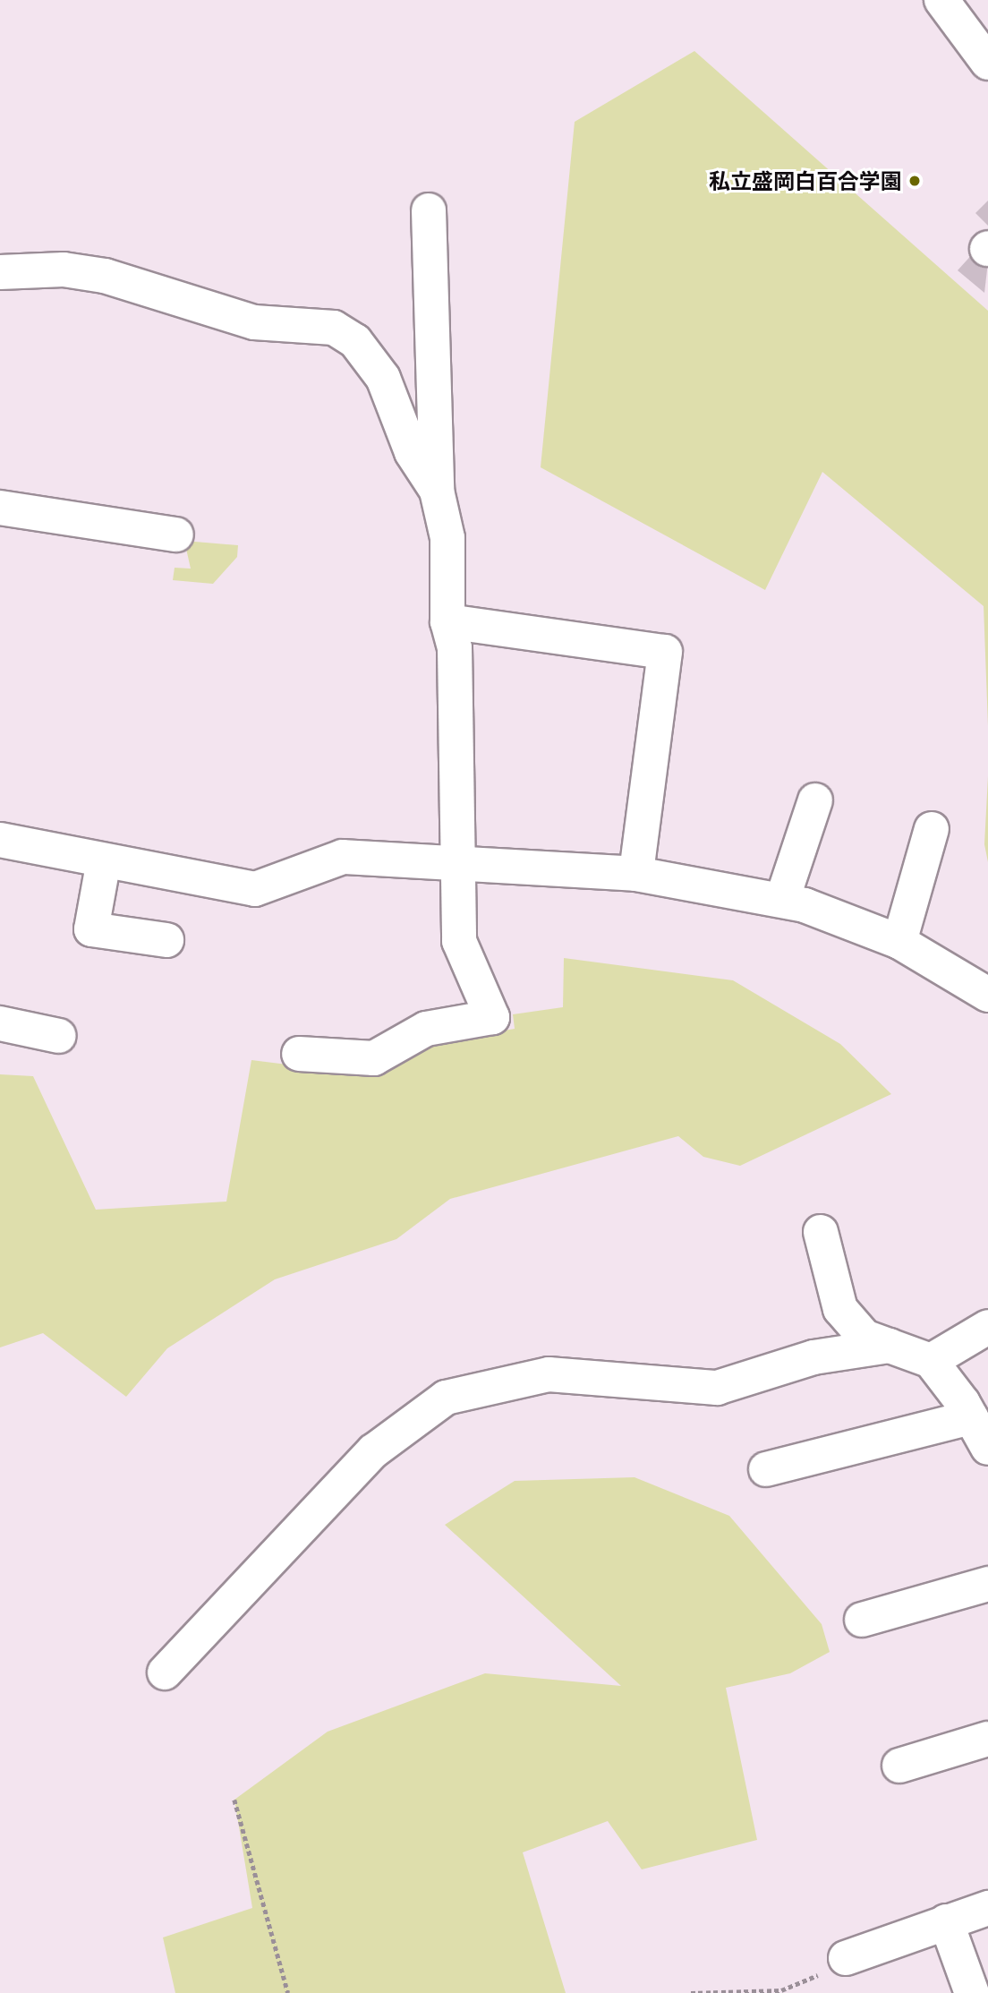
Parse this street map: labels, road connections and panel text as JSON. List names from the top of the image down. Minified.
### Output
{"places":["私立盛岡白百合学園"]}
